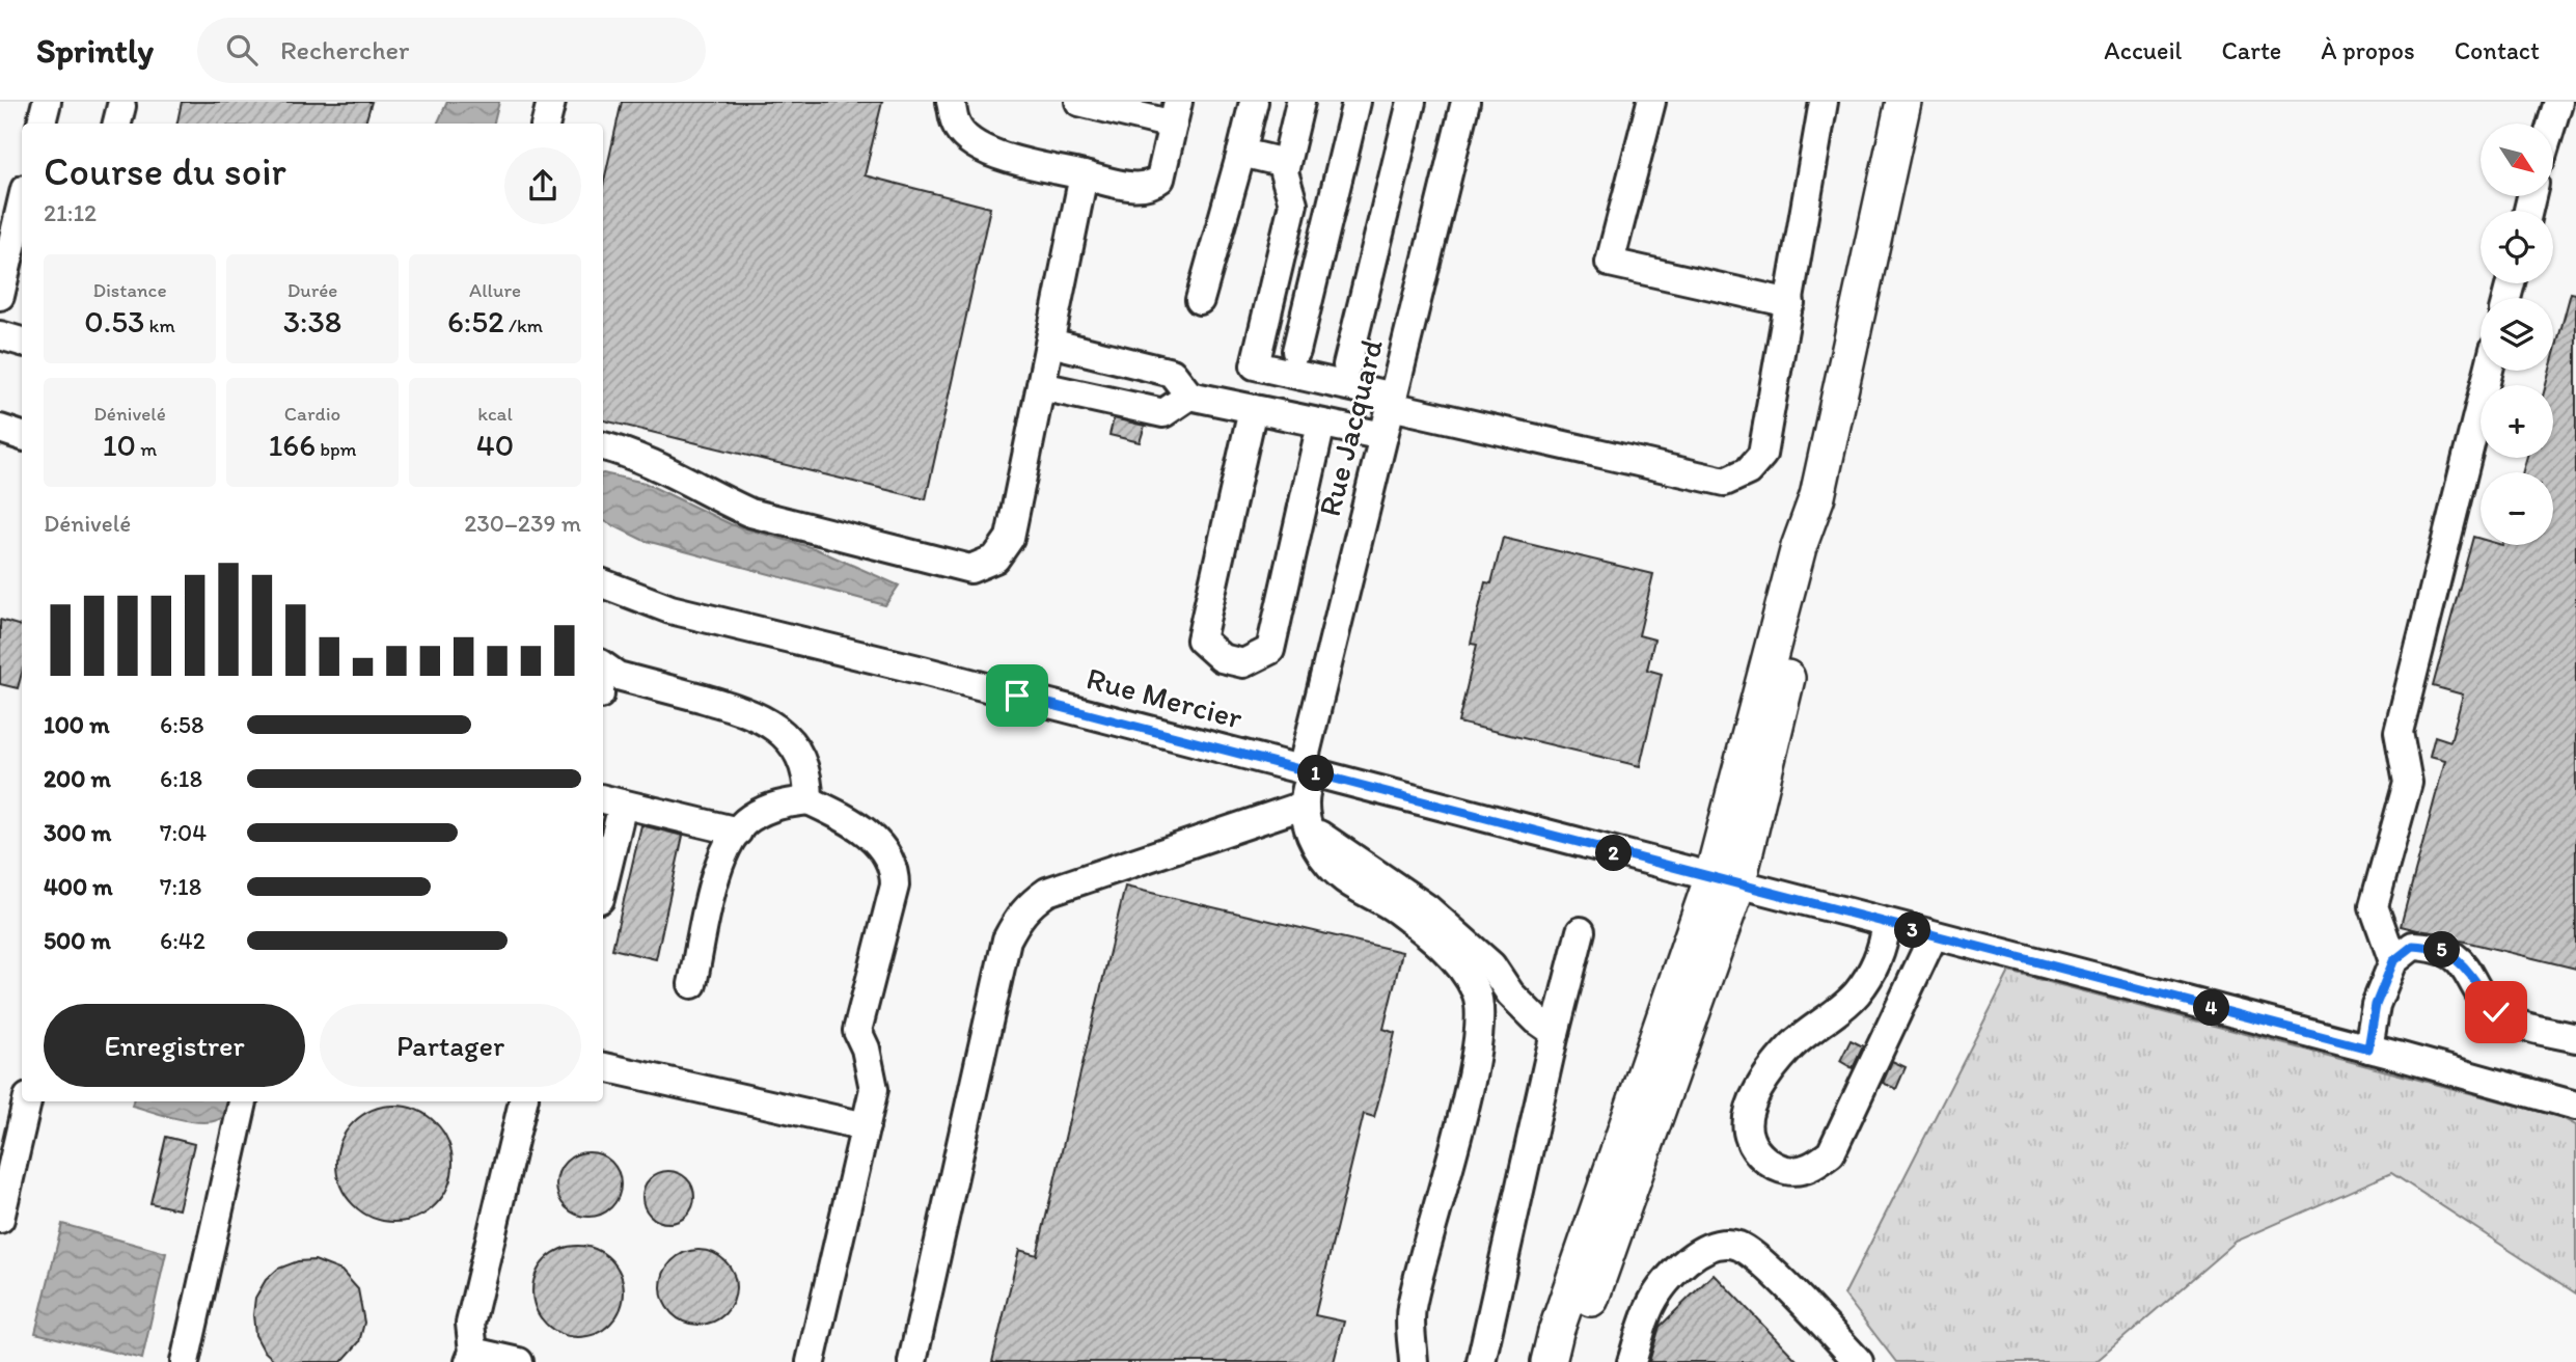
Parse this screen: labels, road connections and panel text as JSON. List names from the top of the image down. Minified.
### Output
{"streets":{"street":["Rue Jacquard","Rue Mercier"]},"crossings":[["Rue Jacquard","Rue Mercier"]],"north":"bottom right","page":{"header":"Sprintly","search":"Rechercher","nav":["Accueil","Carte","À propos","Contact"],"map_buttons":["+","−"],"heading":["Course du soir","21:12"],"stats":[["Distance","0.53 km"],["Durée","3:38"],["Allure","6:52 /km"],["Dénivelé","10 m"],["Cardio","166 bpm"],["kcal","40"]],"chart":["Dénivelé","230–239 m"],"list":[{"name":"100 m","note":"6:58"},{"name":"200 m","note":"6:18"},{"name":"300 m","note":"7:04"},{"name":"400 m","note":"7:18"},{"name":"500 m","note":"6:42"}],"pins":["1","2","3","5","4"],"buttons":["Enregistrer","Partager"]}}
